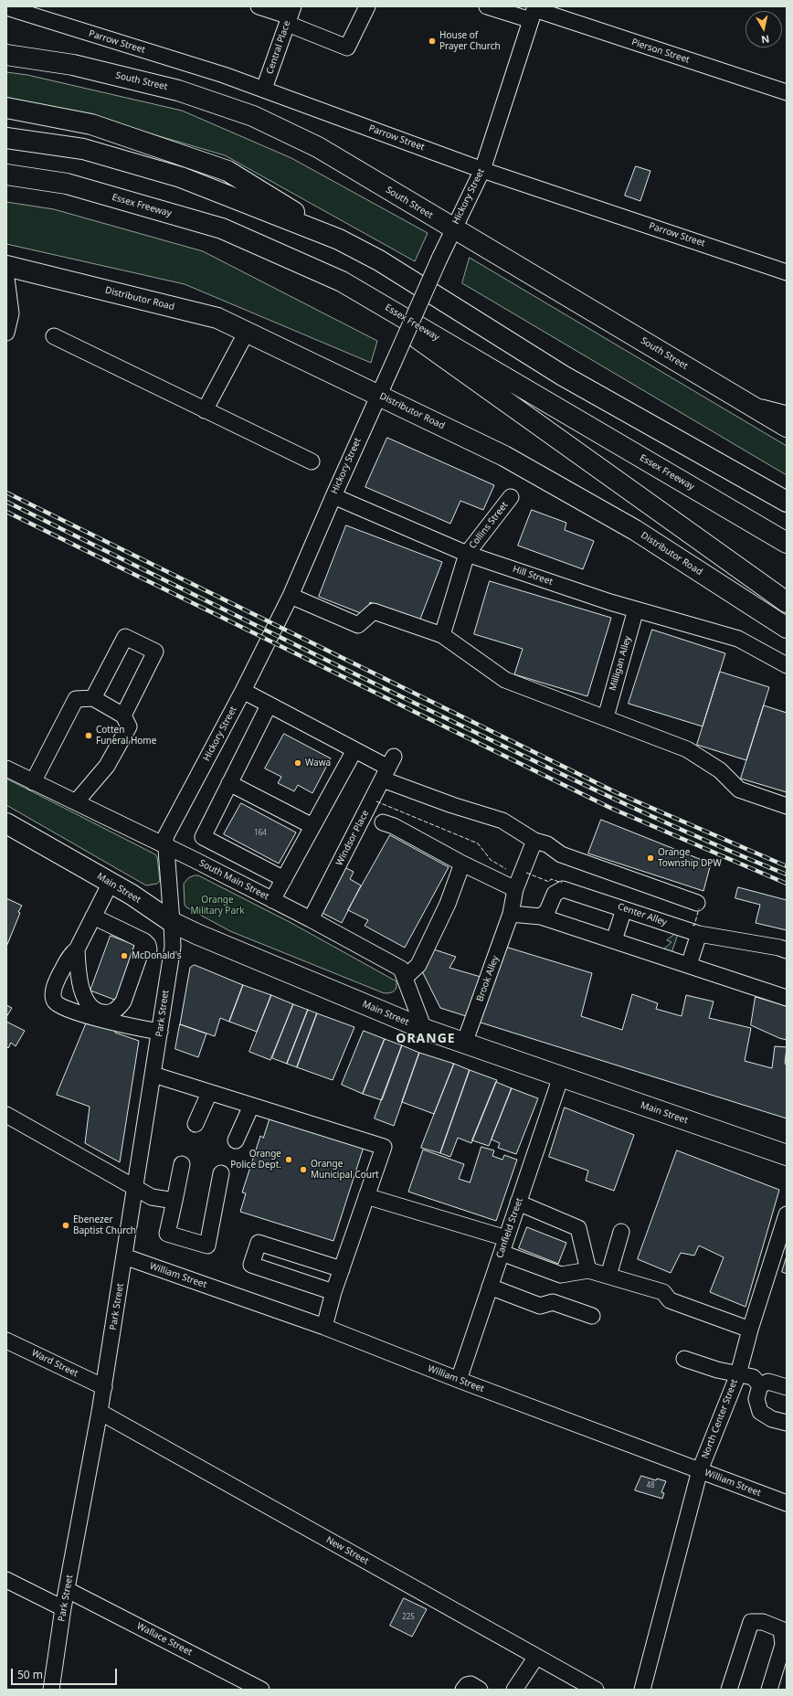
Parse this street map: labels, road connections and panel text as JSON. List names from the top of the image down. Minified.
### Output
{"streets":{"main road":["South Street","Essex Freeway","Distributor Road","Main Street"],"street":["Parrow Street","Central Place","Pierson Street","Hickory Street","Collins Street","Hill Street","Milligan Alley","Windsor Place","South Main Street","Center Alley","Brook Alley","Park Street","Canfield Street","William Street","Ward Street","North Center Street","New Street","Wallace Street"]},"crossings":[["Parrow Street","Central Place"],["Parrow Street","Hickory Street"],["Pierson Street","Hickory Street"],["South Street","Hickory Street"],["Hickory Street","Distributor Road"],["Hickory Street","Hill Street"],["Hickory Street","South Main Street"],["Hickory Street","Main Street"],["Hickory Street","Park Street"],["Collins Street","Hill Street"],["Hill Street","Milligan Alley"],["Windsor Place","South Main Street"],["South Main Street","Main Street"],["Main Street","Brook Alley"],["Main Street","Park Street"],["Main Street","Canfield Street"],["Park Street","William Street"],["Park Street","Ward Street"],["Park Street","New Street"],["Park Street","Wallace Street"],["Canfield Street","William Street"],["William Street","North Center Street"]],"districts":["ORANGE"],"parks":["Orange Military Park"],"places":["House of Prayer Church","Cotten Funeral Home","Wawa","Orange Township DPW","McDonald's","Orange Police Dept.","Orange Municipal Court","Ebenezer Baptist Church"],"house_numbers":["164","48","225"],"scale_bar":"50 m","north":"bottom"}
